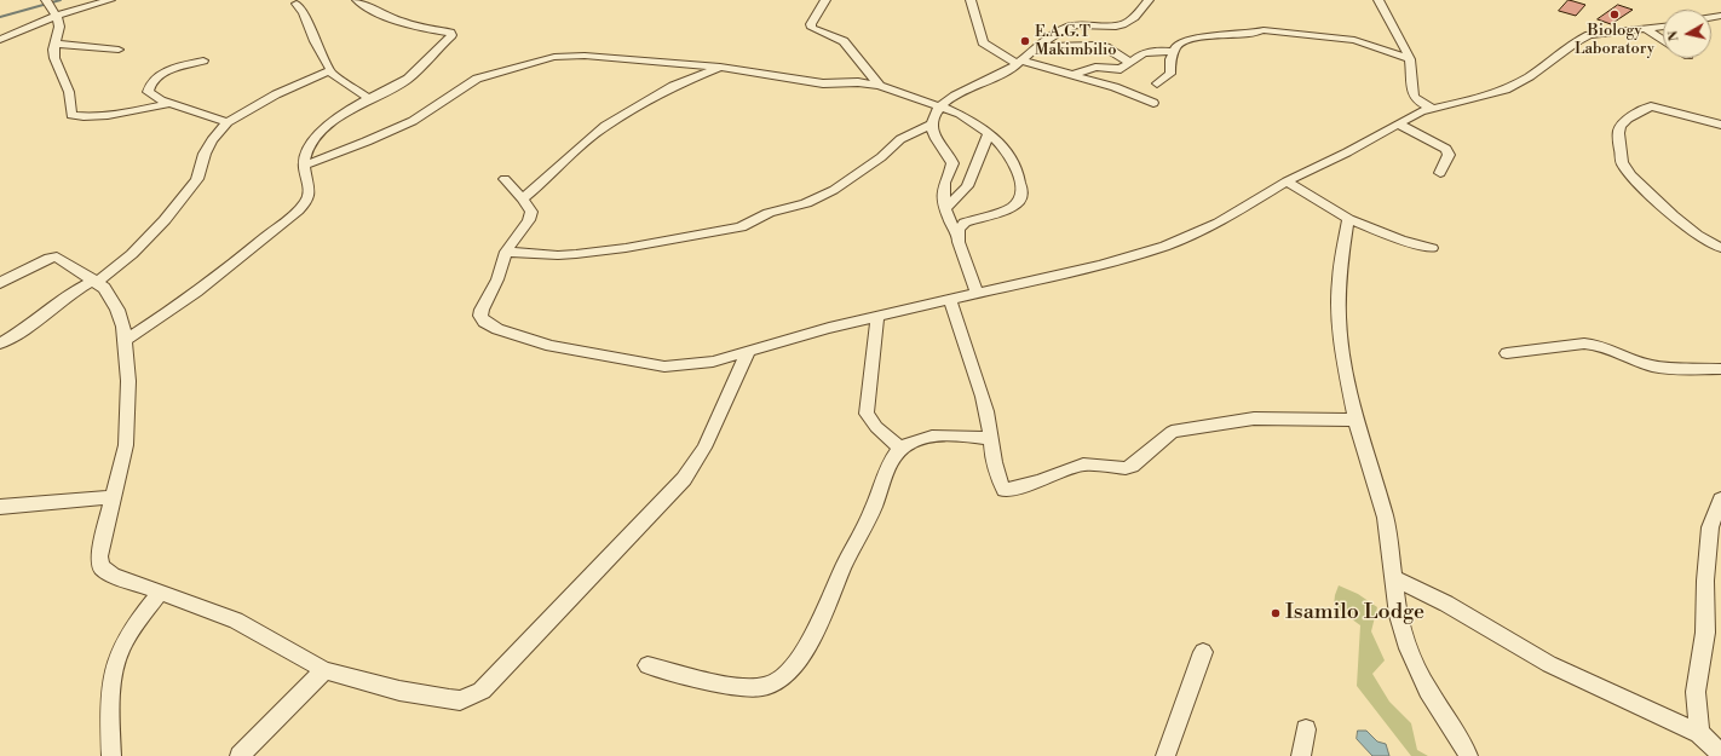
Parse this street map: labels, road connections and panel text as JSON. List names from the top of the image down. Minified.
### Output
{"places":["Biology Laboratory","E.A.G.T Makimbilio","Isamilo Lodge"],"north":"left"}
